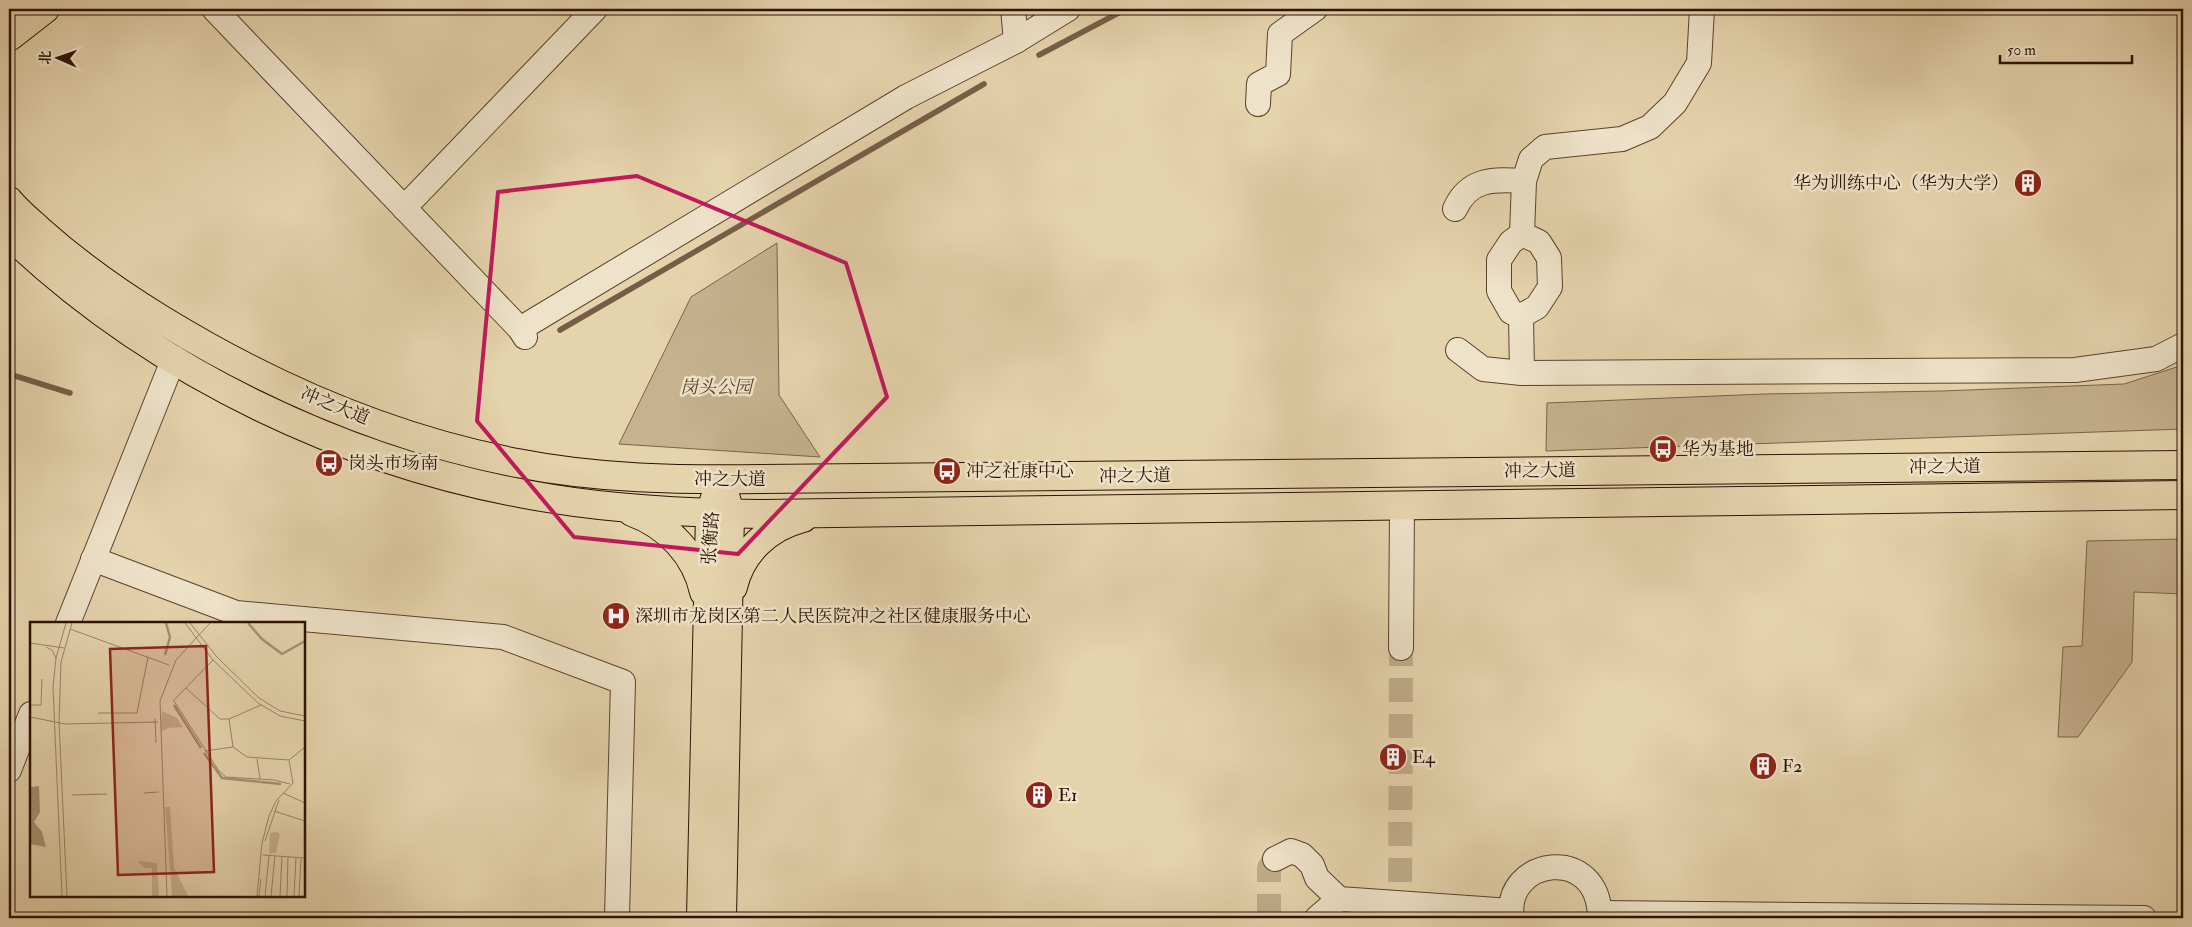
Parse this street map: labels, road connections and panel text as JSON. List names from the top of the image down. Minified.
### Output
{"streets":{"main road":["冲之大道","张衡路"]},"crossings":[["冲之大道","张衡路"]],"parks":["岗头公园"],"places":{"building":["华为训练中心（华为大学）","E4","F2","E1"],"bus stop":["华为基地","岗头市场南","冲之社康中心"],"hospital":["深圳市龙岗区第二人民医院冲之社区健康服务中心"]},"scale_bar":"50 m","north":"left"}
